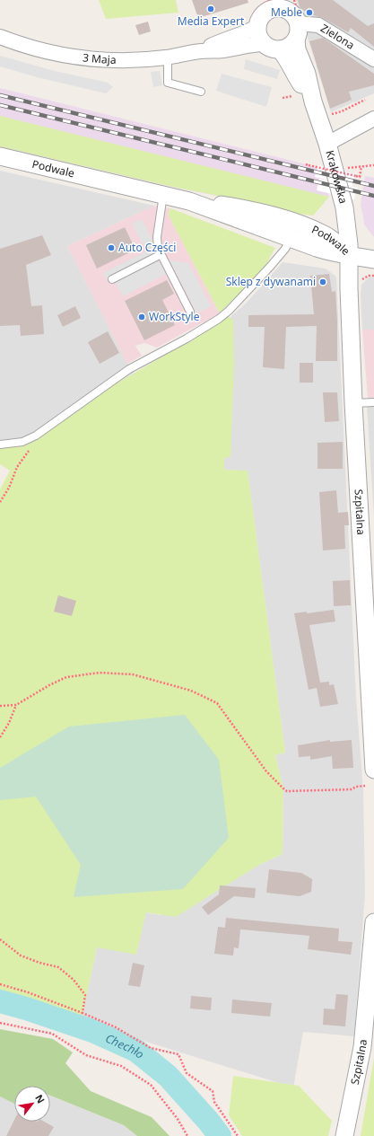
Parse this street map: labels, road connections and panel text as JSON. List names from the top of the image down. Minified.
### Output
{"streets":{"street":["Zielona","3 Maja","Podwale","Krakowska","Szpitalna"]},"crossings":[["Zielona","3 Maja"],["Zielona","Krakowska"],["3 Maja","Krakowska"],["Podwale","Krakowska"],["Podwale","Szpitalna"],["Krakowska","Szpitalna"]],"water":["Chechło"],"places":["Media Expert","Meble","Auto Części","Sklep z dywanami","WorkStyle"],"north":"top right"}
